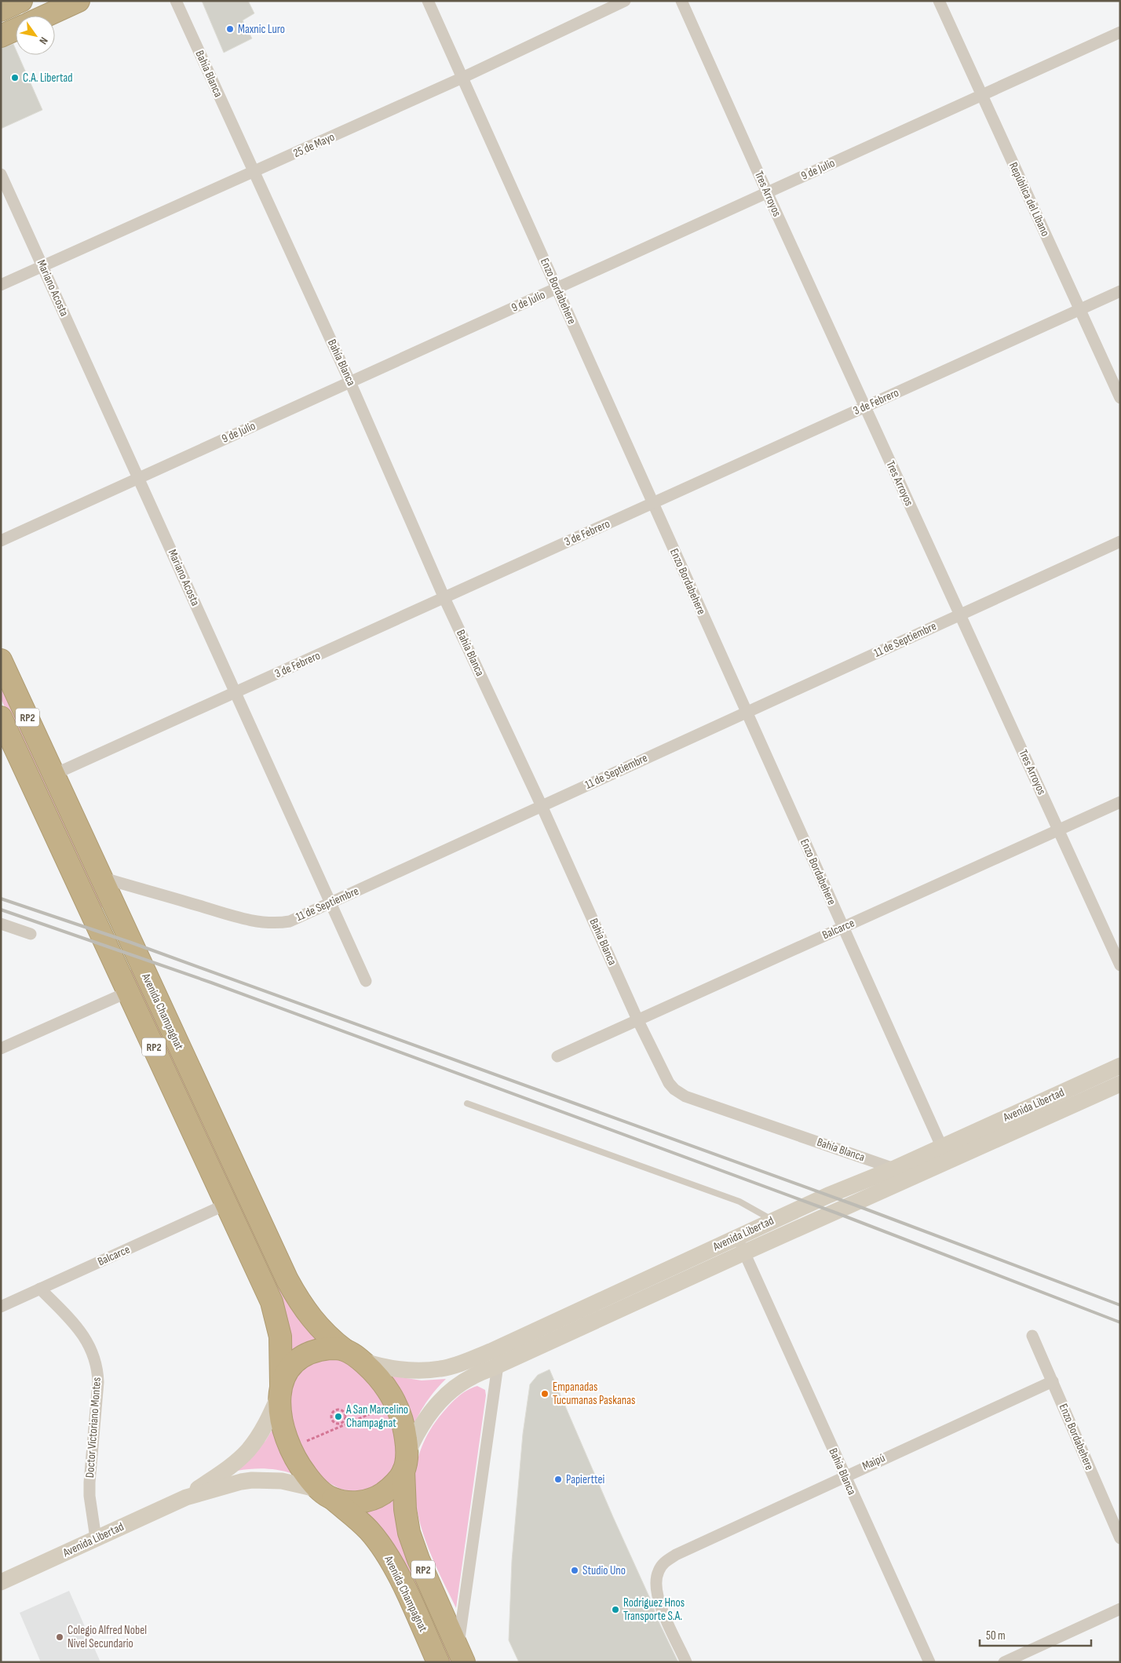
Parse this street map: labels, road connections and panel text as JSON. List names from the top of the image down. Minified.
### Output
{"streets":{"highway":["RP2","Avenida Champagnat"],"main road":["Avenida Libertad"],"street":["Bahía Blanca","25 de Mayo","9 de Julio","Tres Arroyos","República del Líbano","Mariano Acosta","Enzo Bordabehere","3 de Febrero","11 de Septiembre","Balcarce","Doctor Victoriano Montes","Maipú"]},"crossings":[["Bahía Blanca","25 de Mayo"],["Bahía Blanca","9 de Julio"],["Bahía Blanca","3 de Febrero"],["Bahía Blanca","11 de Septiembre"],["Bahía Blanca","Balcarce"],["Bahía Blanca","Avenida Libertad"],["Bahía Blanca","Maipú"],["25 de Mayo","Mariano Acosta"],["25 de Mayo","Enzo Bordabehere"],["9 de Julio","Tres Arroyos"],["9 de Julio","República del Líbano"],["9 de Julio","Mariano Acosta"],["9 de Julio","Enzo Bordabehere"],["Tres Arroyos","3 de Febrero"],["Tres Arroyos","11 de Septiembre"],["Tres Arroyos","Balcarce"],["República del Líbano","3 de Febrero"],["Mariano Acosta","3 de Febrero"],["Mariano Acosta","11 de Septiembre"],["Enzo Bordabehere","3 de Febrero"],["Enzo Bordabehere","11 de Septiembre"],["Enzo Bordabehere","Balcarce"],["Enzo Bordabehere","Avenida Libertad"],["Enzo Bordabehere","Maipú"],["3 de Febrero","Avenida Champagnat"],["11 de Septiembre","Avenida Champagnat"],["RP2","Avenida Champagnat"],["RP2","Avenida Libertad"],["Balcarce","Avenida Champagnat"],["Balcarce","Doctor Victoriano Montes"],["Avenida Champagnat","Avenida Libertad"],["Avenida Libertad","Doctor Victoriano Montes"]],"places":["Maxnic Luro","C.A. Libertad","Empanadas Tucumanas Paskanas","A San Marcelino Champagnat","Papierttei","Studio Uno","Rodriguez Hnos Transporte S.A.","Colegio Alfred Nobel Nivel Secundario"],"scale_bar":"50 m","north":"bottom right"}
